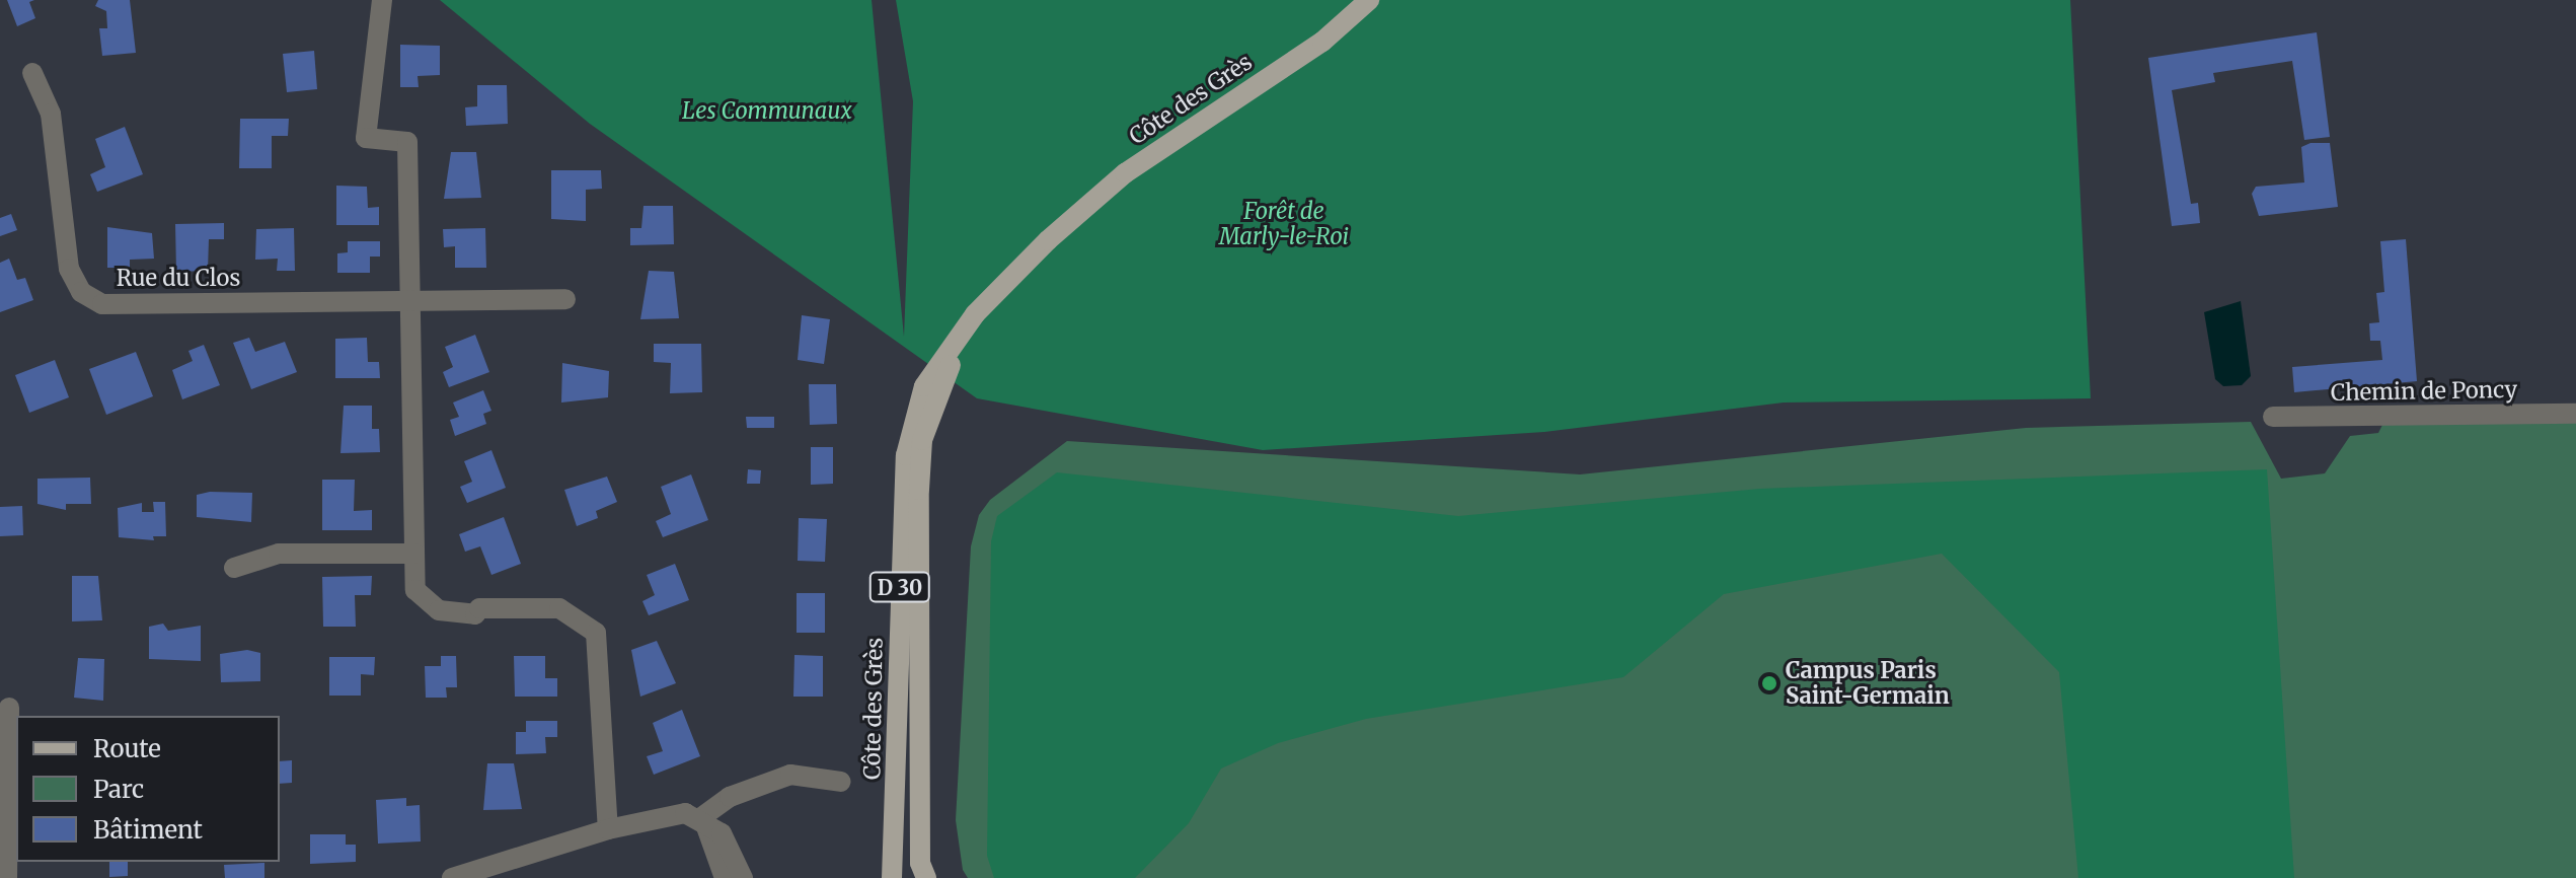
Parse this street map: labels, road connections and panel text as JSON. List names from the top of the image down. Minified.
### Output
{"streets":{"main road":["Côte des Grès","D 30"],"street":["Rue du Clos","Chemin de Poncy"]},"parks":["Les Communaux","Forêt de Marly-le-Roi"],"places":["Campus Paris Saint-Germain"],"legend":["Route","Parc","Bâtiment"]}
